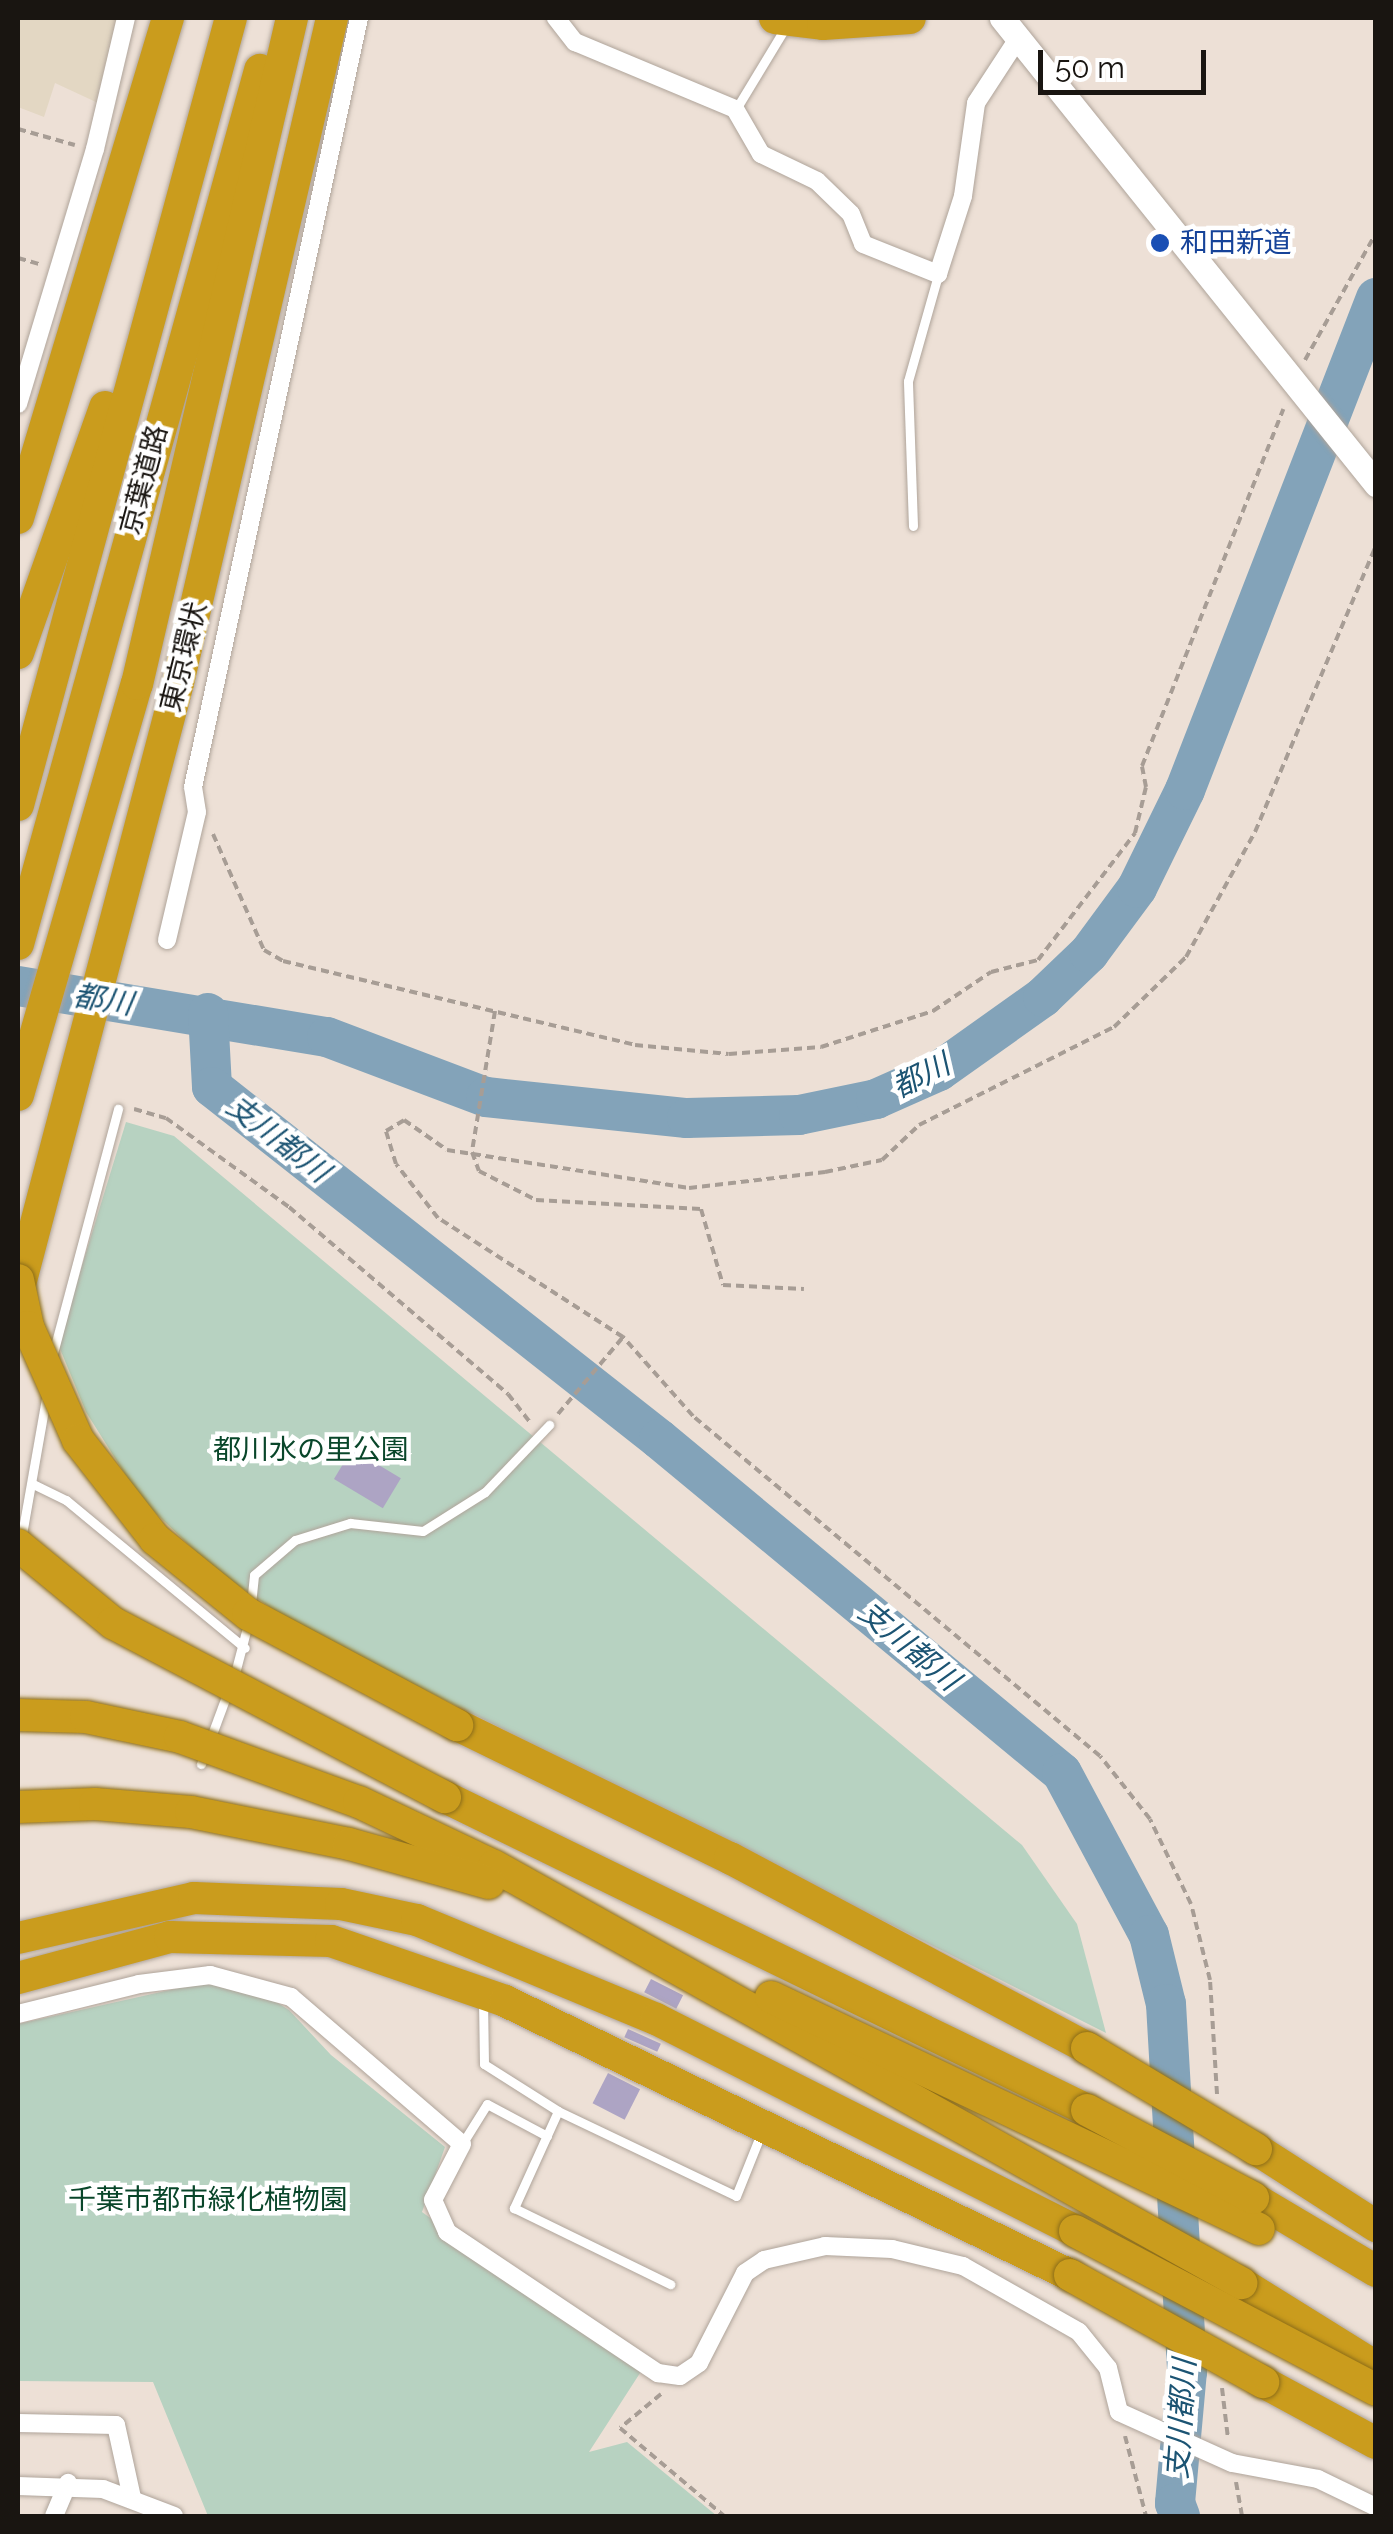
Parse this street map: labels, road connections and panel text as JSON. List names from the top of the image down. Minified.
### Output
{"streets":{"highway":["京葉道路","東京環状"]},"water":["都川","支川都川"],"parks":["都川水の里公園","千葉市都市緑化植物園"],"places":["和田新道"],"scale_bar":"50 m"}
